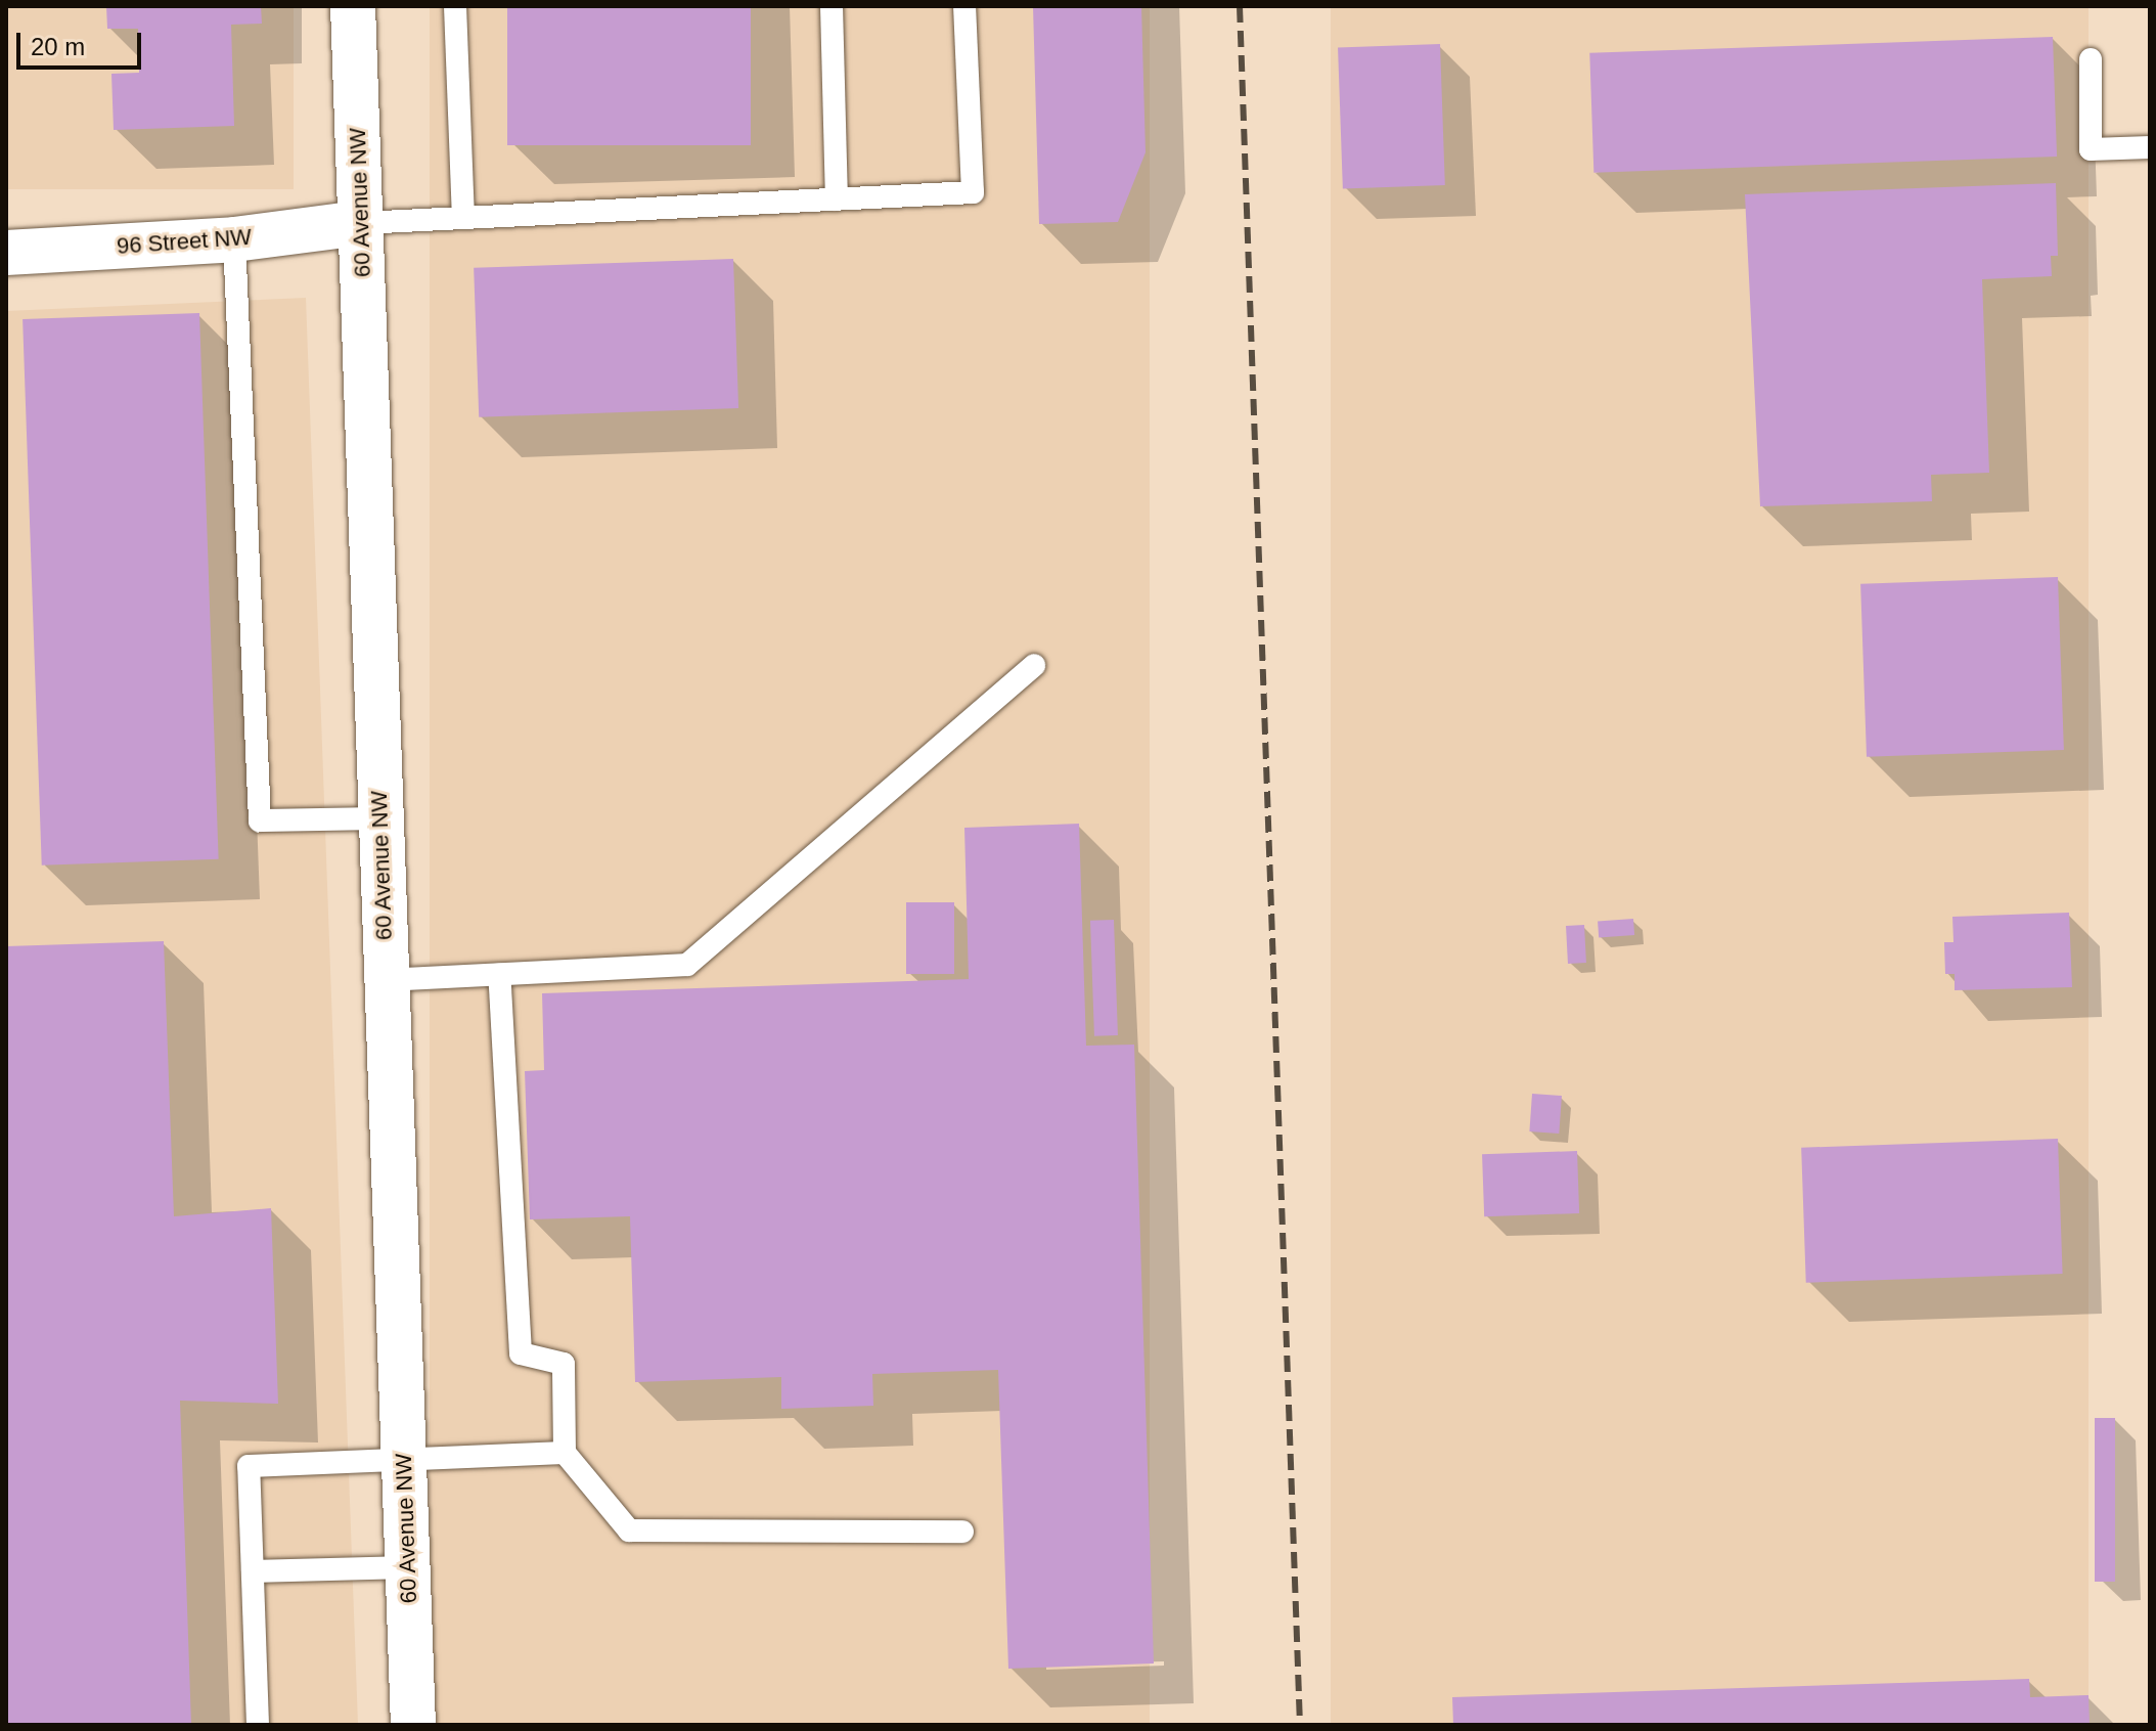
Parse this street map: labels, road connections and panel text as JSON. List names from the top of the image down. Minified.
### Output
{"streets":{"street":["60 Avenue NW","96 Street NW"]},"crossings":[["60 Avenue NW","96 Street NW"]],"scale_bar":"20 m"}
